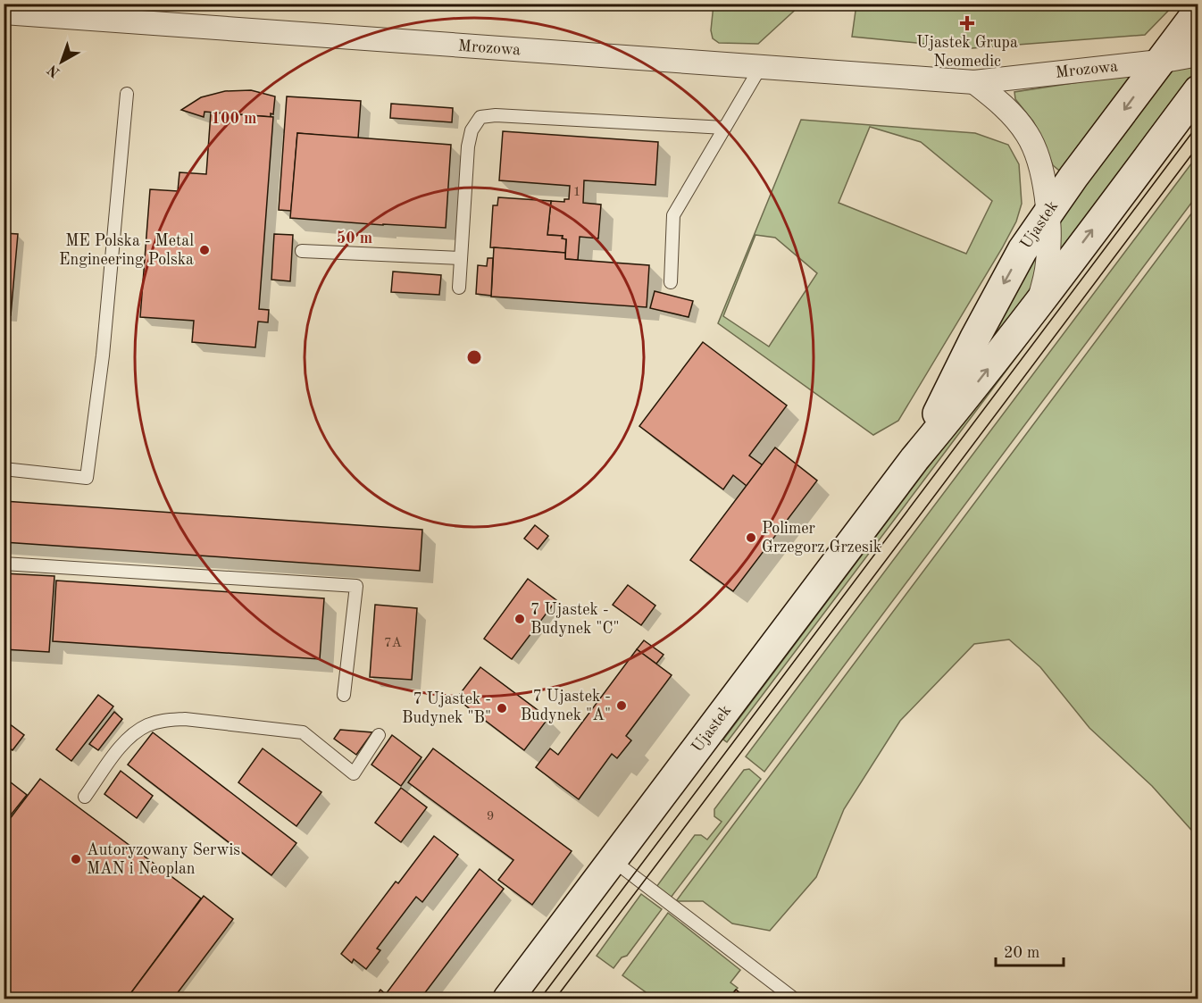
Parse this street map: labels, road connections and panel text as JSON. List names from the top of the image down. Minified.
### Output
{"streets":{"street":["Mrozowa","Ujastek"]},"crossings":[["Mrozowa","Ujastek"]],"places":{"health":["Ujastek Grupa Neomedic"],"other":["ME Polska - Metal Engineering Polska","Polimer Grzegorz Grzesik","7 Ujastek - Budynek \"C\"","7 Ujastek - Budynek \"A\"","7 Ujastek - Budynek \"B\"","Autoryzowany Serwis MAN i Neoplan"]},"house_numbers":["1","7A","9"],"scale_bar":"20 m","north":"bottom left","rings":["100 m","50 m"]}
